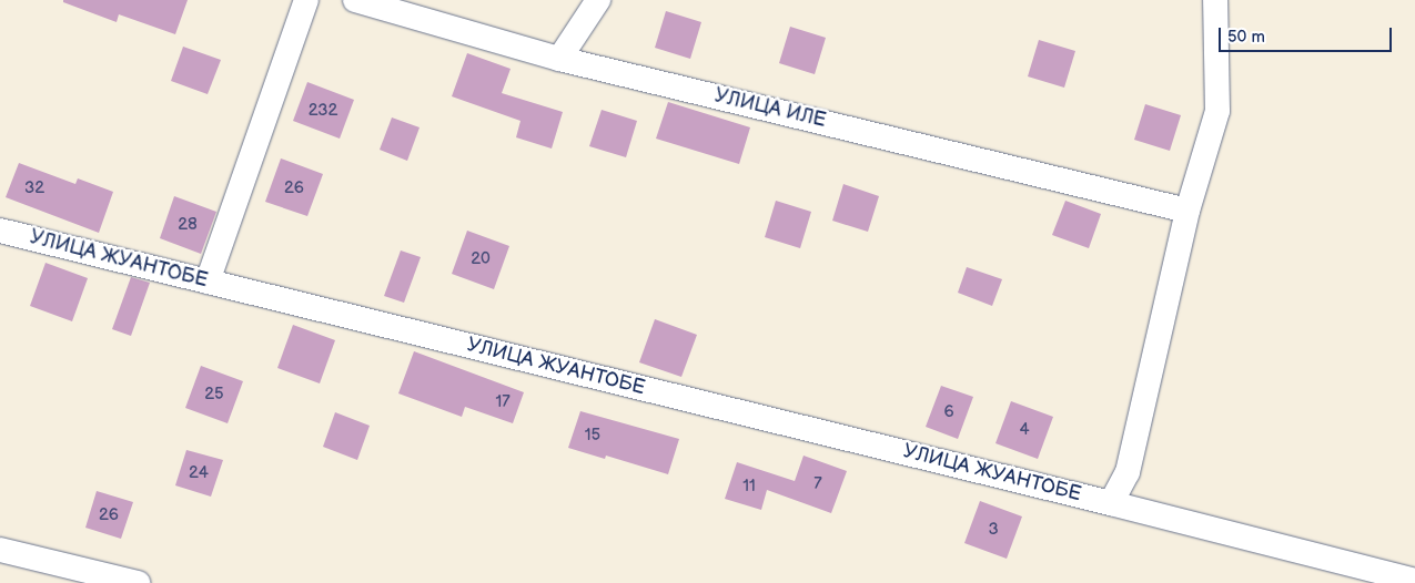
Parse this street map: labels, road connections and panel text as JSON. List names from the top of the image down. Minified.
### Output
{"streets":{"street":["УЛИЦА ИЛЕ","УЛИЦА ЖУАНТОБЕ"]},"house_numbers":["232","32","26","28","20","25","17","6","4","15","24","7","11","26","3"],"scale_bar":"50 m"}
